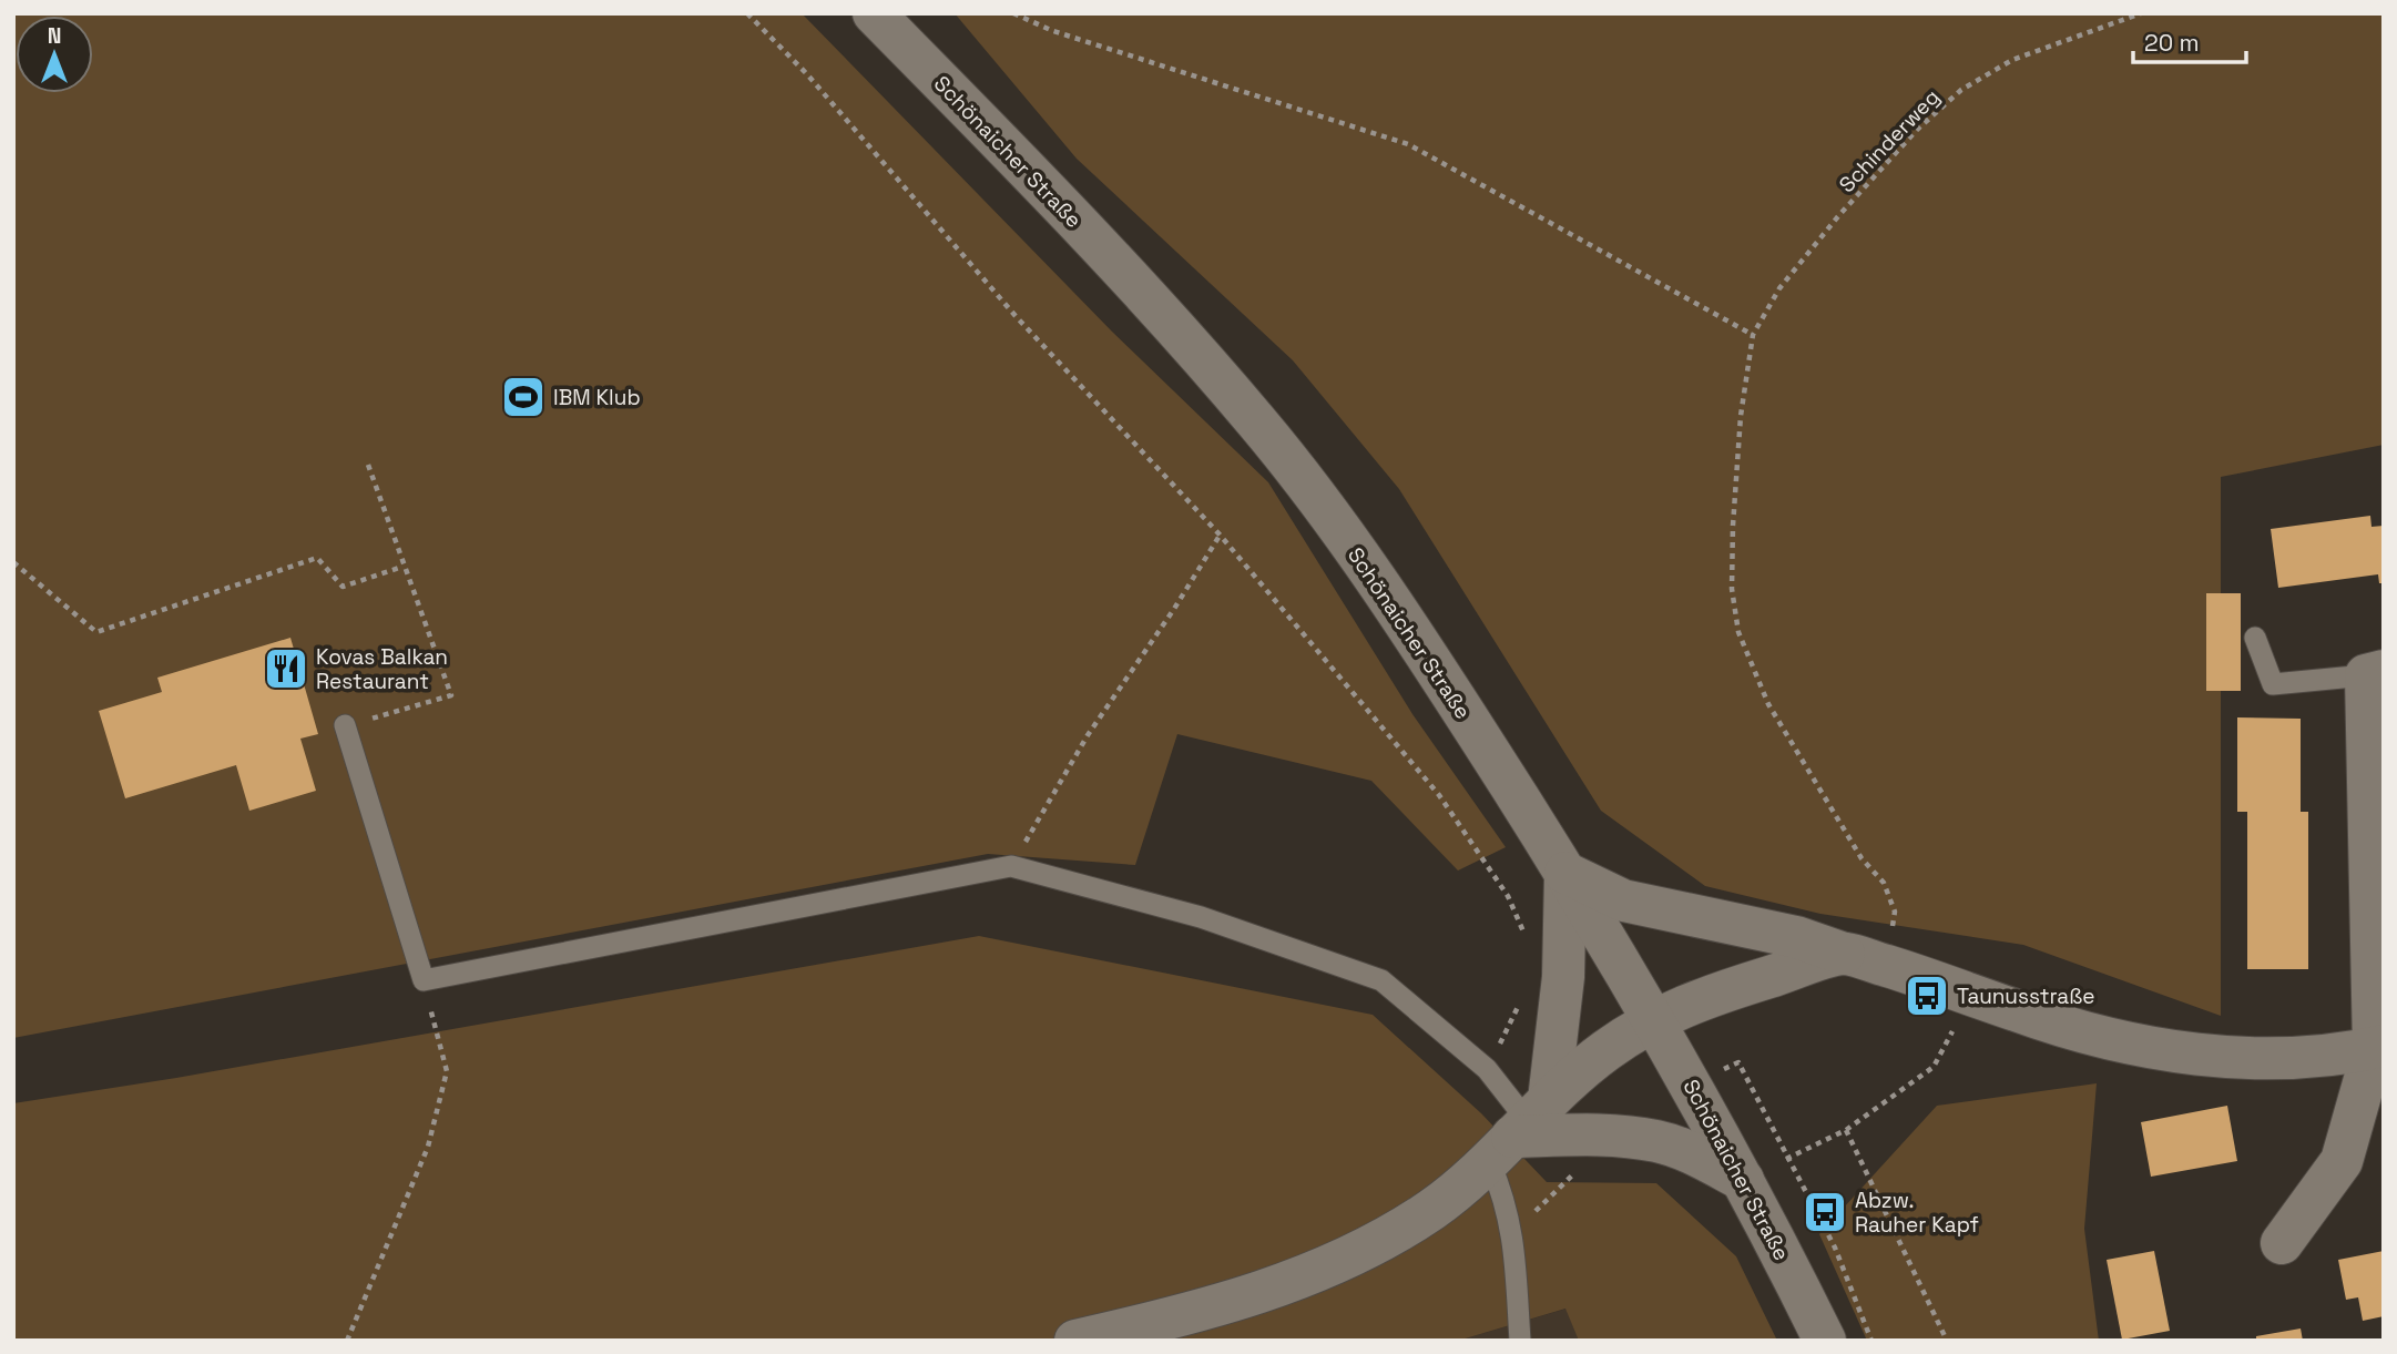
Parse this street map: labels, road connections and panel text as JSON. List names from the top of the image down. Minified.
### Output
{"streets":{"main road":["Schönaicher Straße"],"path":["Schinderweg"]},"places":{"sports":["IBM Klub"],"restaurant":["Kovas Balkan Restaurant"],"bus stop":["Taunusstraße","Abzw. Rauher Kapf"]},"scale_bar":"20 m","north":"top"}
